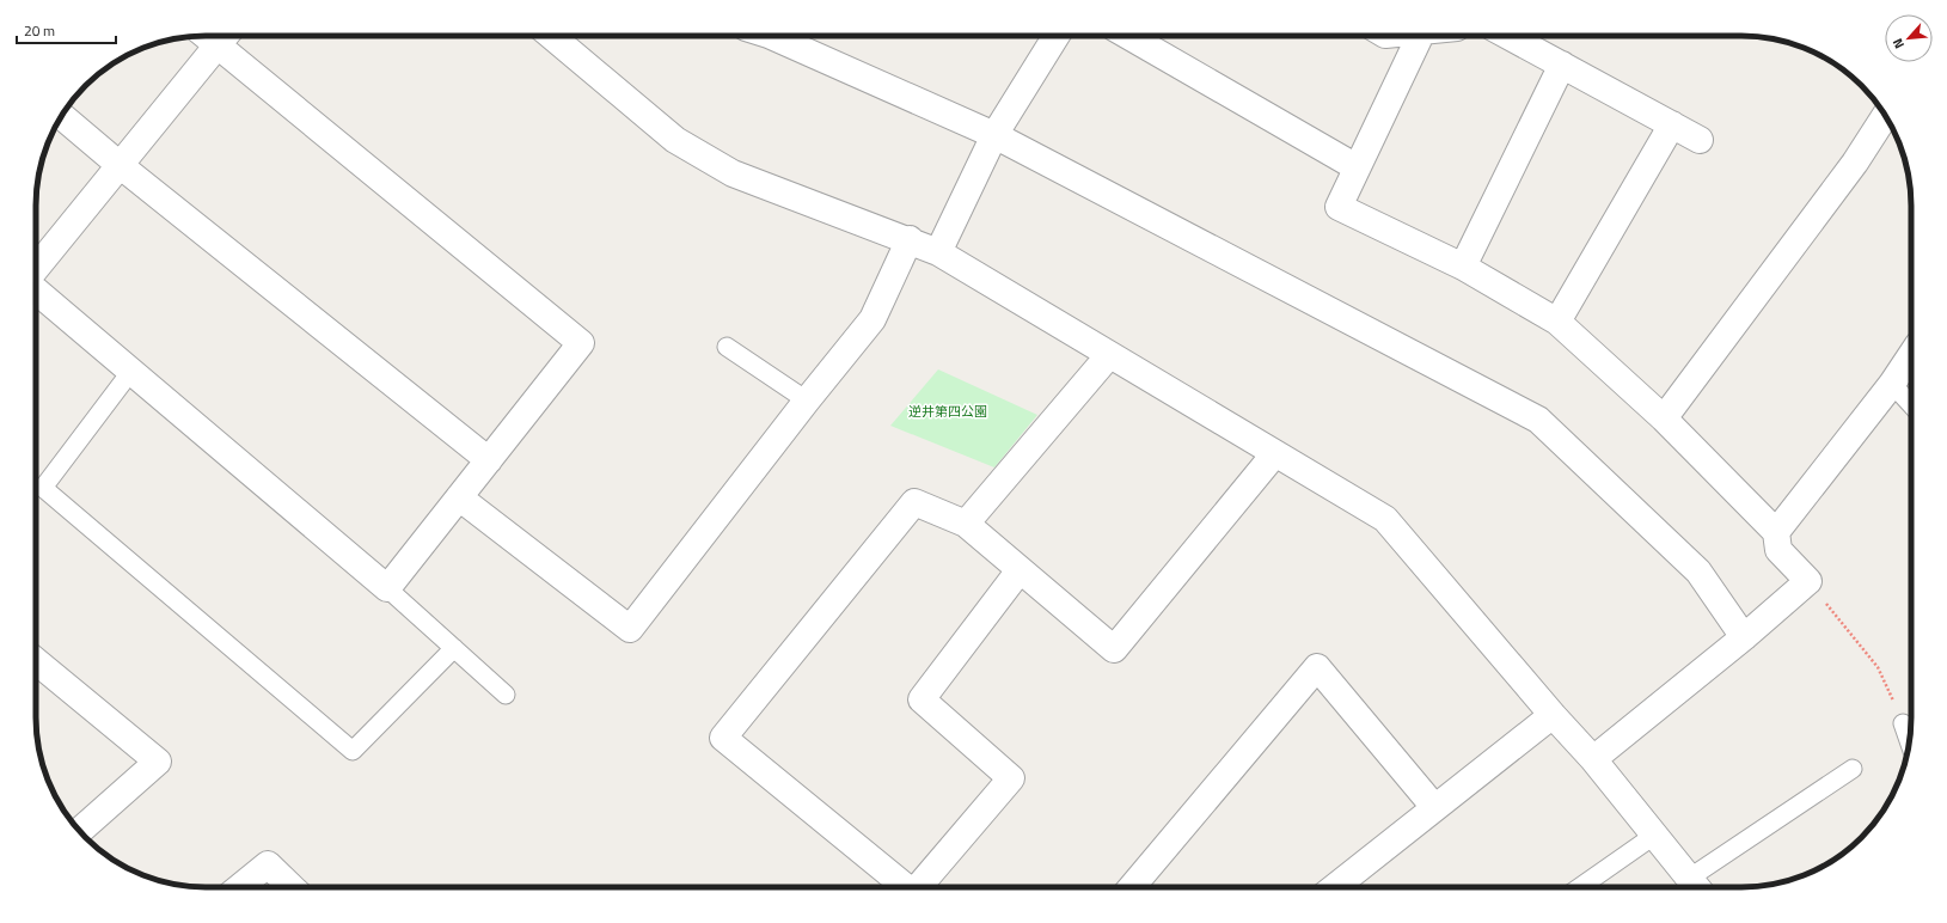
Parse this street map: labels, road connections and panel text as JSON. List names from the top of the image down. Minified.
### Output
{"parks":["逆井第四公園"],"scale_bar":"20 m","north":"bottom left"}
